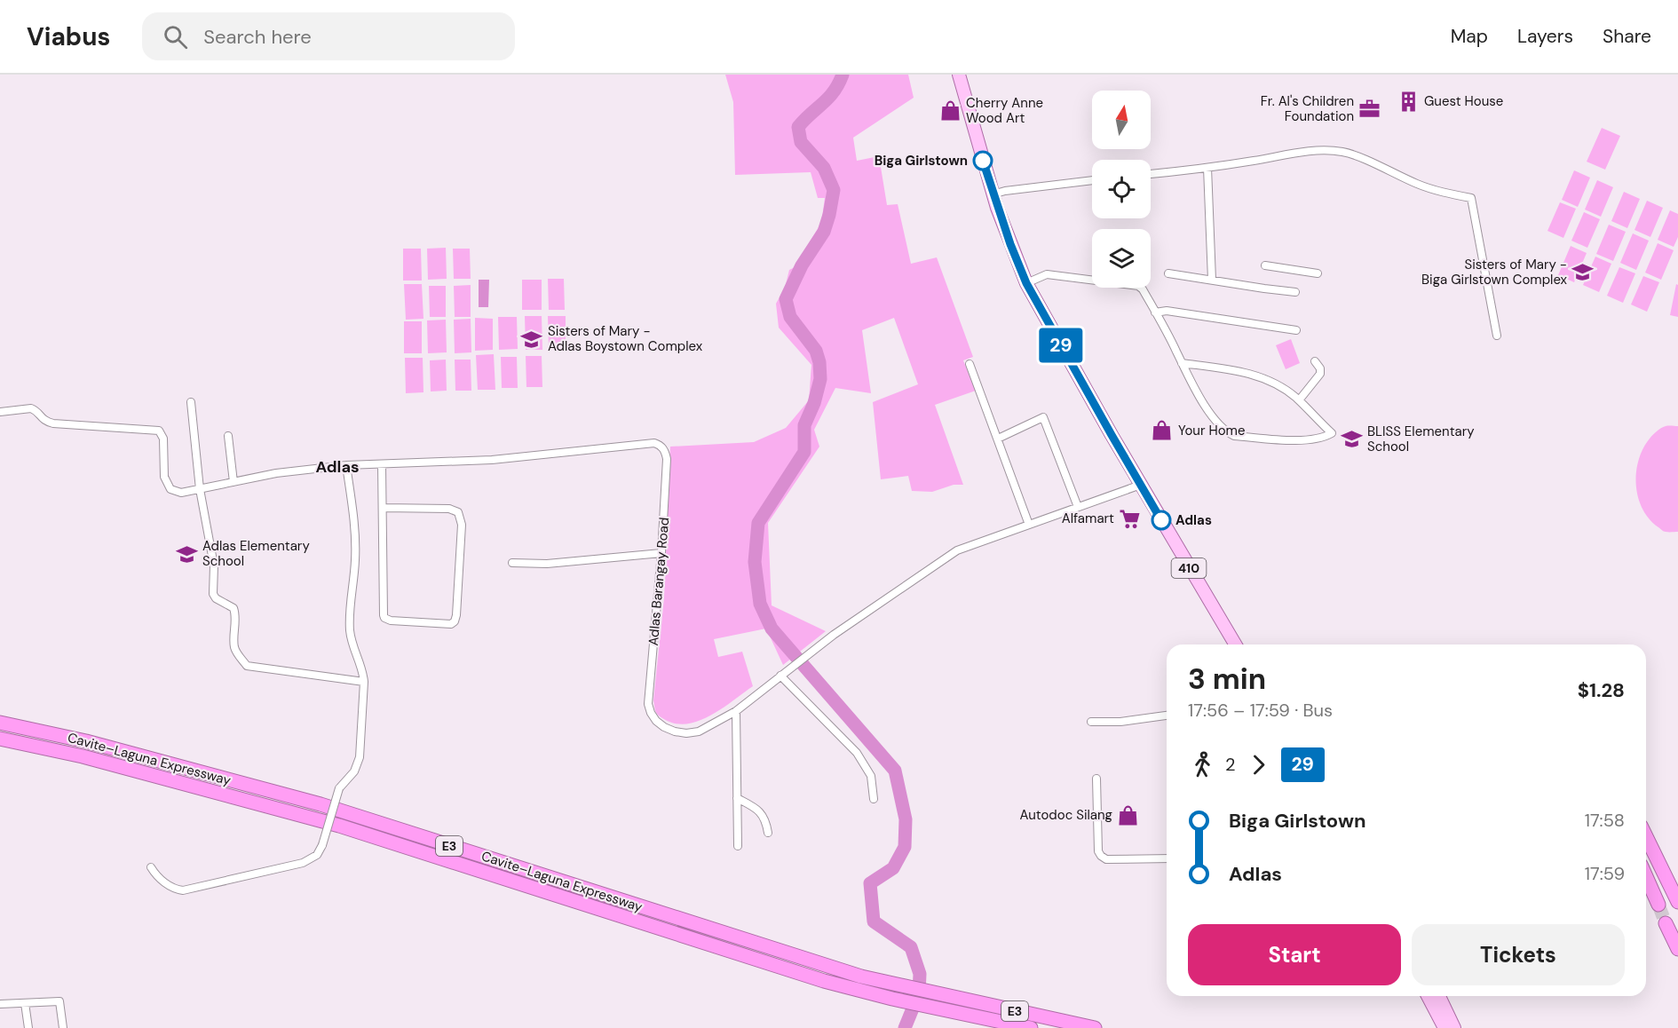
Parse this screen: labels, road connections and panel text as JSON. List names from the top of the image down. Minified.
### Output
{"streets":{"highway":["Cavite–Laguna Expressway","E3"],"main road":["410"],"street":["Adlas Barangay Road"]},"crossings":[["410","Adlas Barangay Road"]],"districts":["Adlas"],"places":{"building":["Guest House"],"office":["Fr. Al's Children Foundation"],"shop":["Cherry Anne Wood Art","Your Home","Autodoc Silang"],"other":["Biga Girlstown","Adlas"],"school or university":["Sisters of Mary - Biga Girlstown Complex","Sisters of Mary - Adlas Boystown Complex","BLISS Elementary School","Adlas Elementary School"],"supermarket":["Alfamart"]},"lines":["bus line 29"],"north":"top","page":{"header":"Viabus","search":"Search here","nav":["Map","Layers","Share"],"on_map":"29","heading":["3 min","17:56 – 17:59 · Bus","$1.28"],"legs":["2","29"],"list":[{"name":"Biga Girlstown","value":"17:58"},{"name":"Adlas","value":"17:59"}],"buttons":["Start","Tickets"]}}
